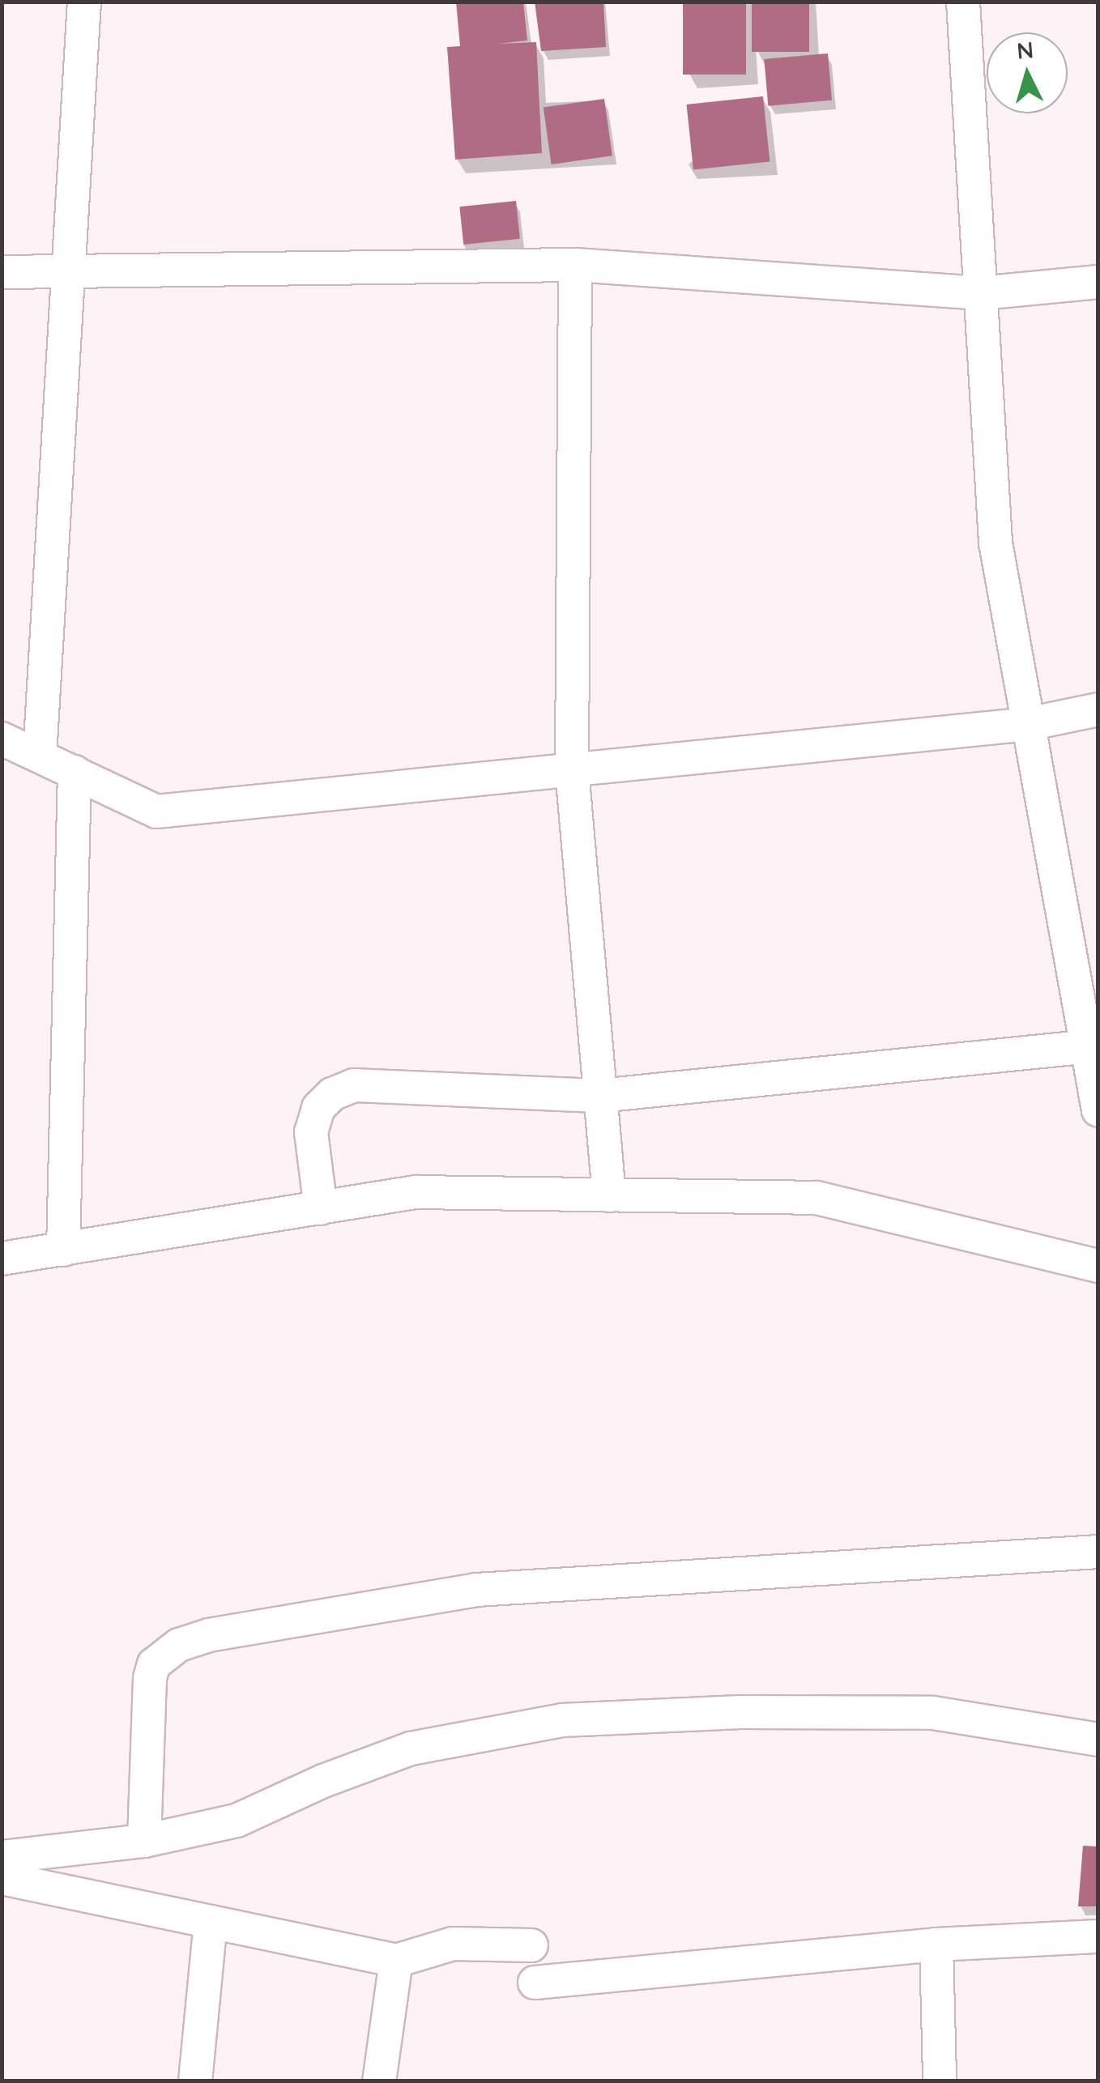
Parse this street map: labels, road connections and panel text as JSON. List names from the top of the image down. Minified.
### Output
{"north":"top"}
